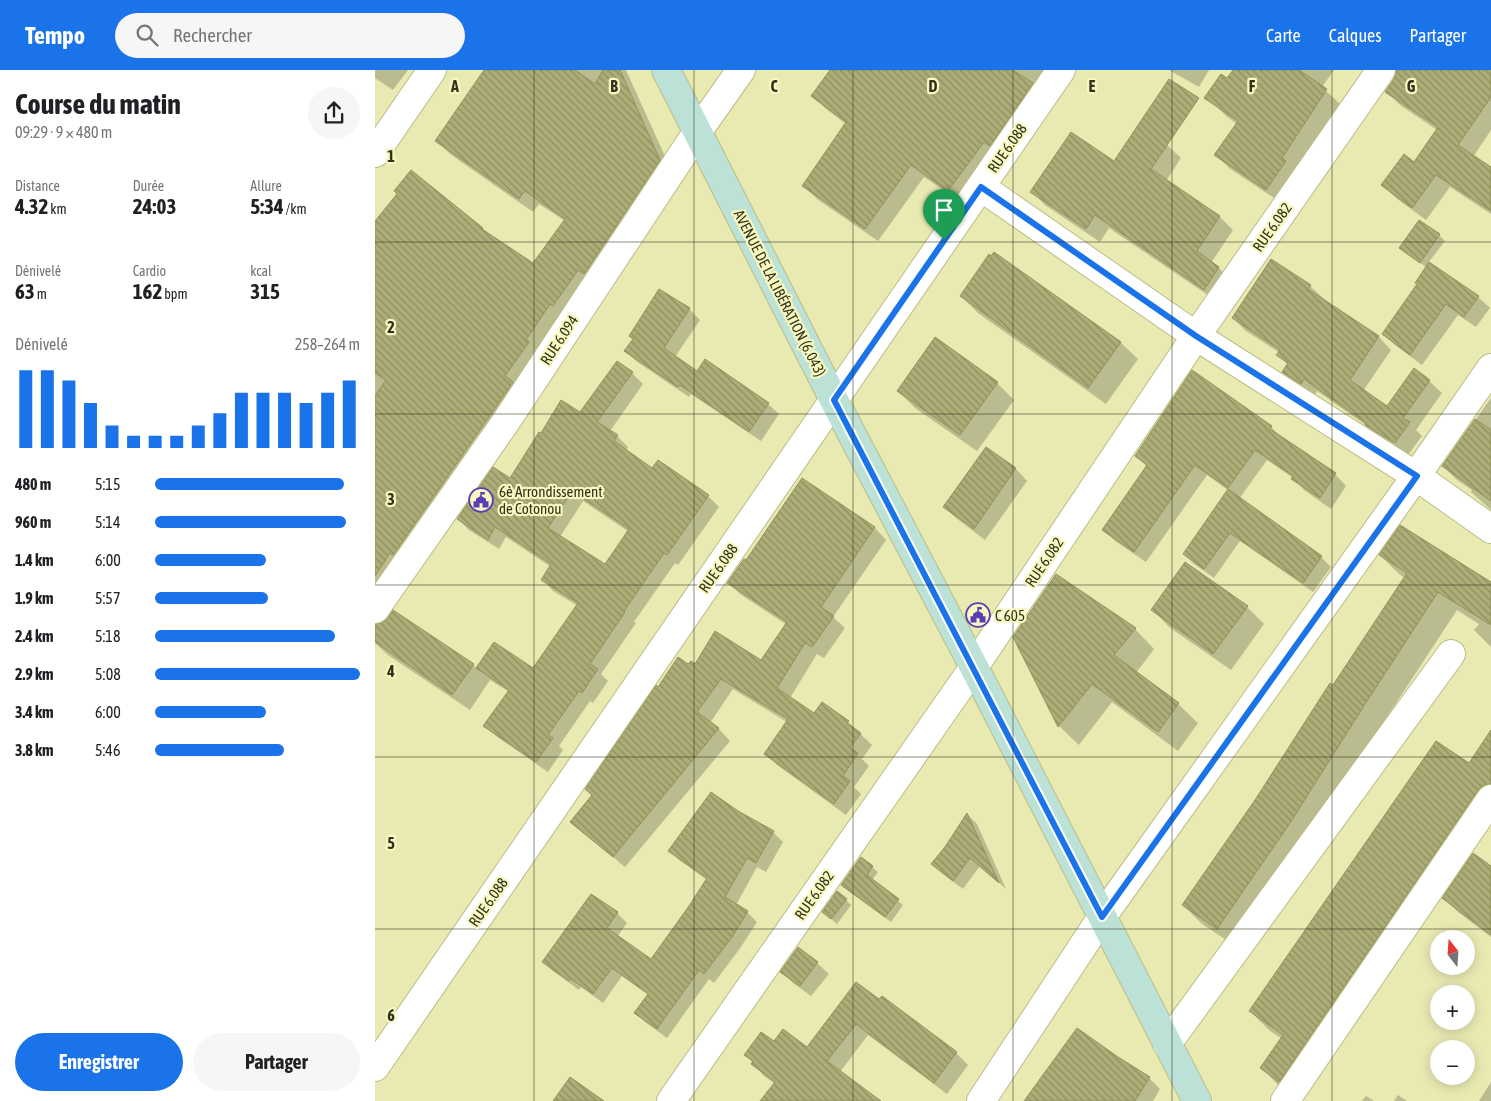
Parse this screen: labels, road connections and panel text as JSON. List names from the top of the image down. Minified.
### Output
{"streets":{"main road":["AVENUE DE LA LIBÉRATION (6.043)"],"street":["RUE 6.088","RUE 6.082","RUE 6.094"]},"crossings":[["RUE 6.088","AVENUE DE LA LIBÉRATION (6.043)"],["RUE 6.082","AVENUE DE LA LIBÉRATION (6.043)"],["AVENUE DE LA LIBÉRATION (6.043)","RUE 6.094"]],"places":{"public building":["6è Arrondissement de Cotonou","C 605"]},"north":"top","page":{"header":"Tempo","search":"Rechercher","nav":["Carte","Calques","Partager"],"heading":["Course du matin","09:29 · 9 × 480 m"],"stats":[["Distance","4.32 km"],["Durée","24:03"],["Allure","5:34 /km"],["Dénivelé","63 m"],["Cardio","162 bpm"],["kcal","315"]],"chart":["Dénivelé","258–264 m"],"list":[{"name":"480 m","note":"5:15"},{"name":"960 m","note":"5:14"},{"name":"1.4 km","note":"6:00"},{"name":"1.9 km","note":"5:57"},{"name":"2.4 km","note":"5:18"},{"name":"2.9 km","note":"5:08"},{"name":"3.4 km","note":"6:00"},{"name":"3.8 km","note":"5:46"}],"map_buttons":["+","−"],"buttons":["Enregistrer","Partager"]},"grid":{"columns":["A","B","C","D","E","F","G"],"rows":["1","2","3","4","5","6"]}}
